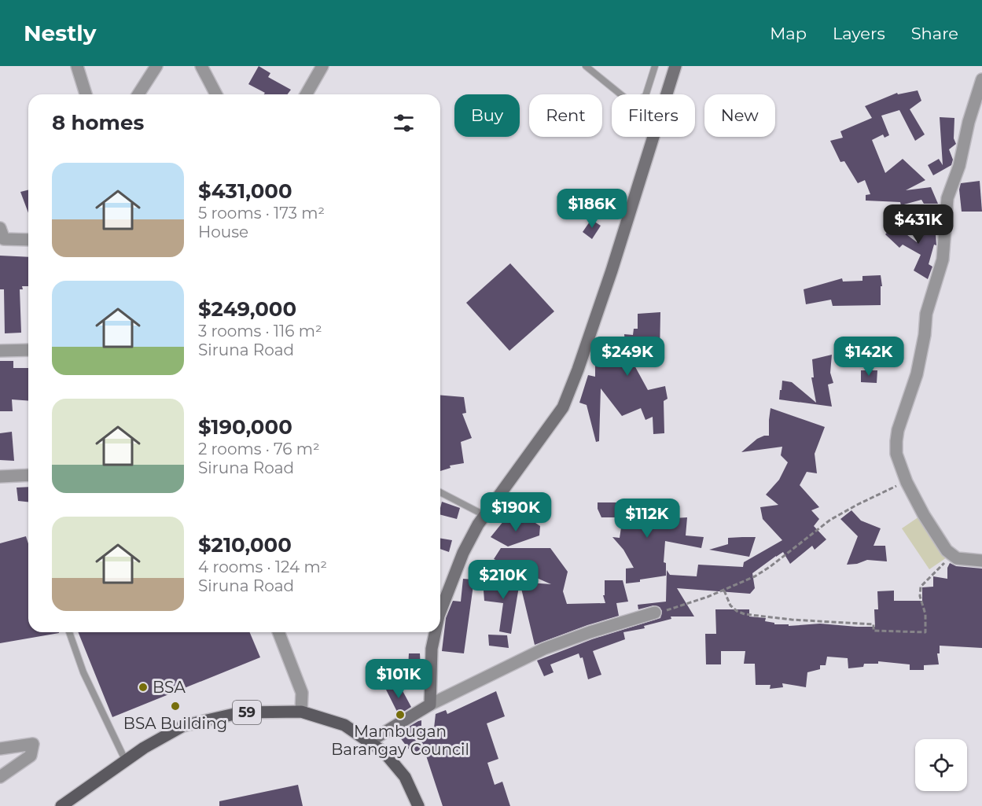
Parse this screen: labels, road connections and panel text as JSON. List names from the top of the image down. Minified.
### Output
{"streets":{"main road":["59"]},"places":["BSA","BSA Building","Mambugan Barangay Council"],"page":{"header":"Nestly","nav":["Map","Layers","Share"],"chip":["Buy","Rent","Filters","New"],"heading":"8 homes","list":[{"name":"$431,000","note":"5 rooms · 173 m² · House"},{"name":"$249,000","note":"3 rooms · 116 m² · Siruna Road"},{"name":"$190,000","note":"2 rooms · 76 m² · Siruna Road"},{"name":"$210,000","note":"4 rooms · 124 m² · Siruna Road"}],"price":["$186K","$431K","$249K","$142K","$190K","$112K","$210K","$101K"]}}
